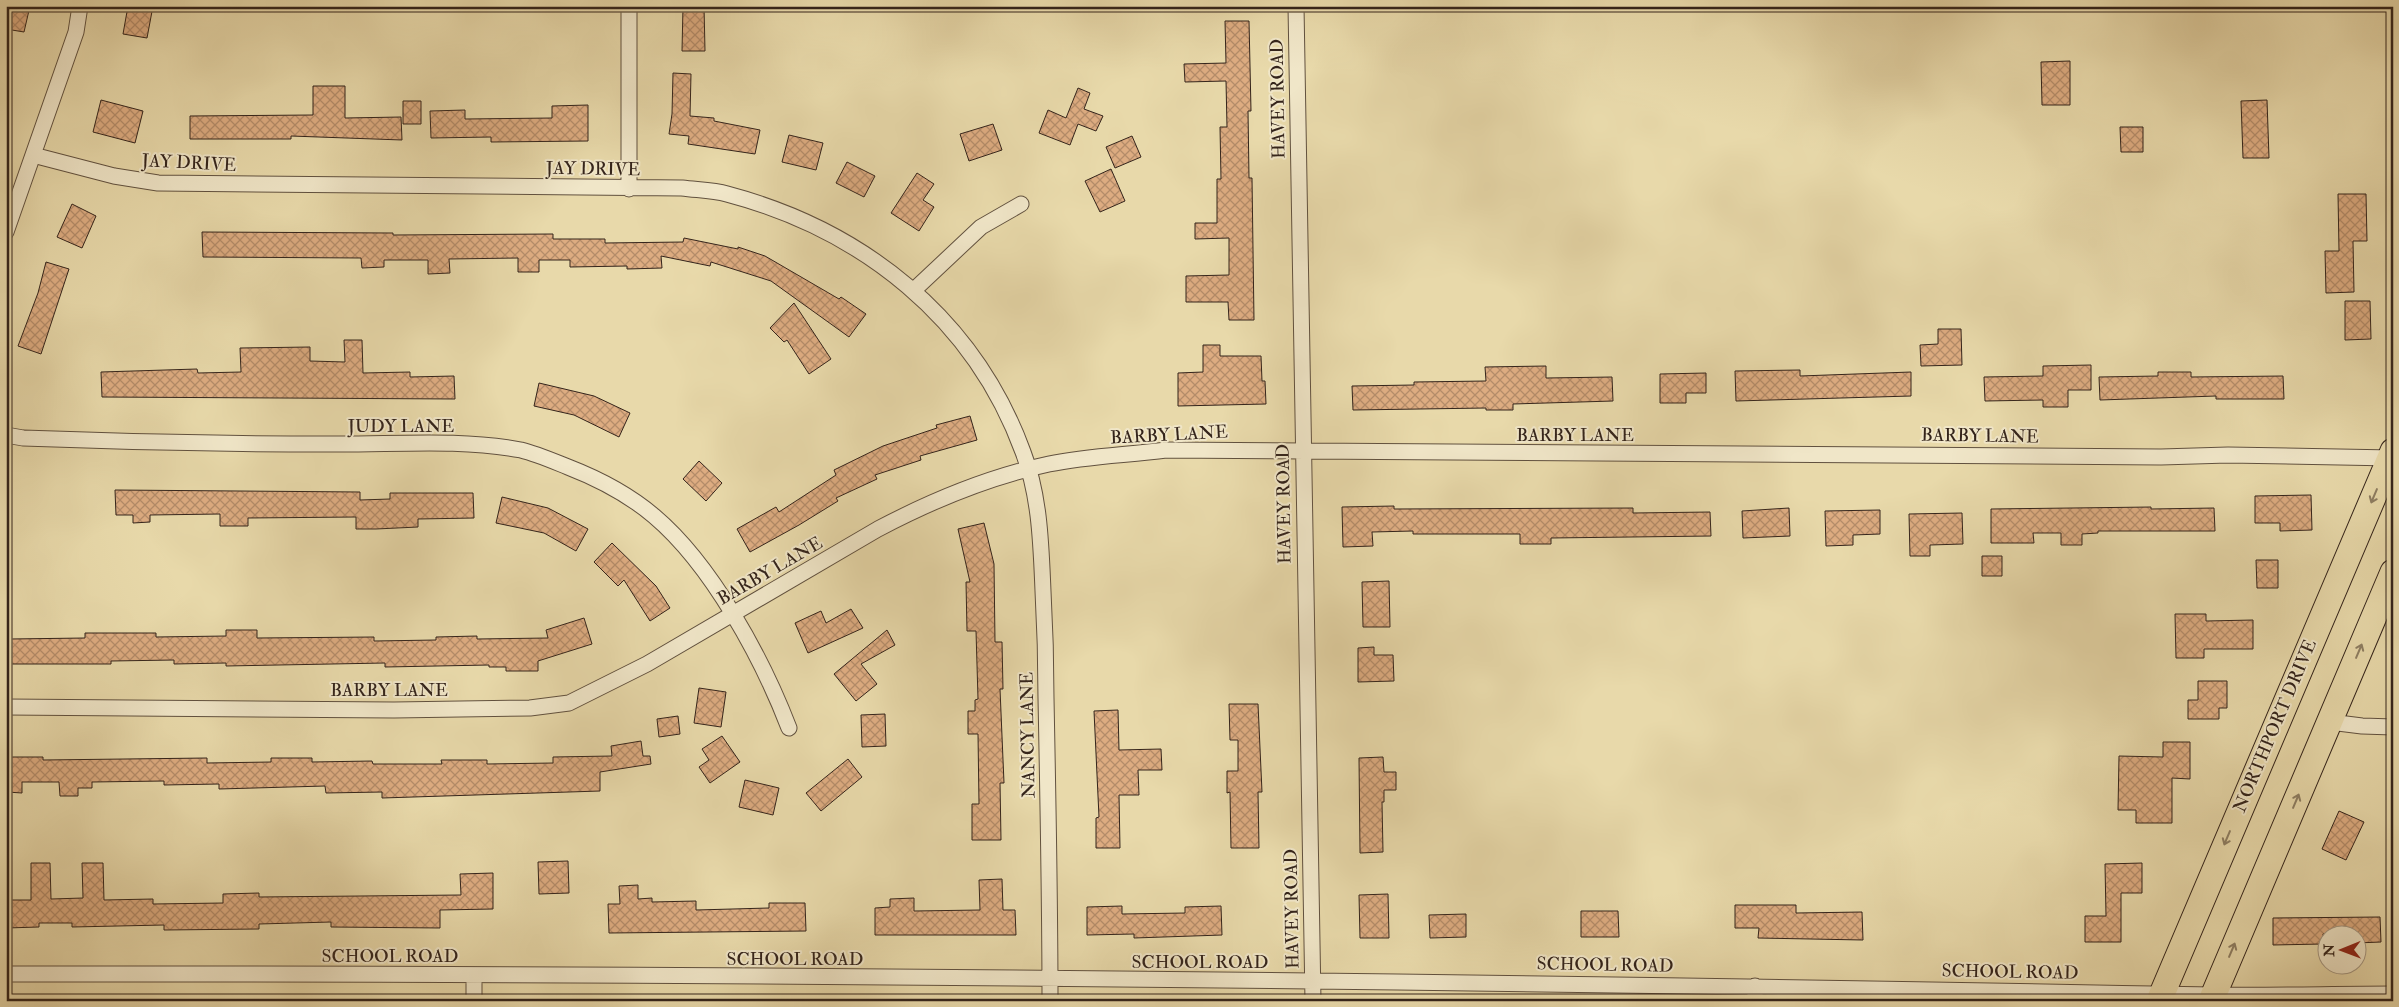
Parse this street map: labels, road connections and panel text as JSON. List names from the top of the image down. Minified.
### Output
{"streets":{"main road":["NORTHPORT DRIVE"],"street":["HAVEY ROAD","JAY DRIVE","JUDY LANE","BARBY LANE","NANCY LANE","SCHOOL ROAD"]},"crossings":[["HAVEY ROAD","BARBY LANE"],["HAVEY ROAD","SCHOOL ROAD"],["JAY DRIVE","BARBY LANE"],["JAY DRIVE","NANCY LANE"],["JUDY LANE","BARBY LANE"],["BARBY LANE","NORTHPORT DRIVE"],["BARBY LANE","NANCY LANE"],["NORTHPORT DRIVE","SCHOOL ROAD"],["NANCY LANE","SCHOOL ROAD"]],"north":"left"}
